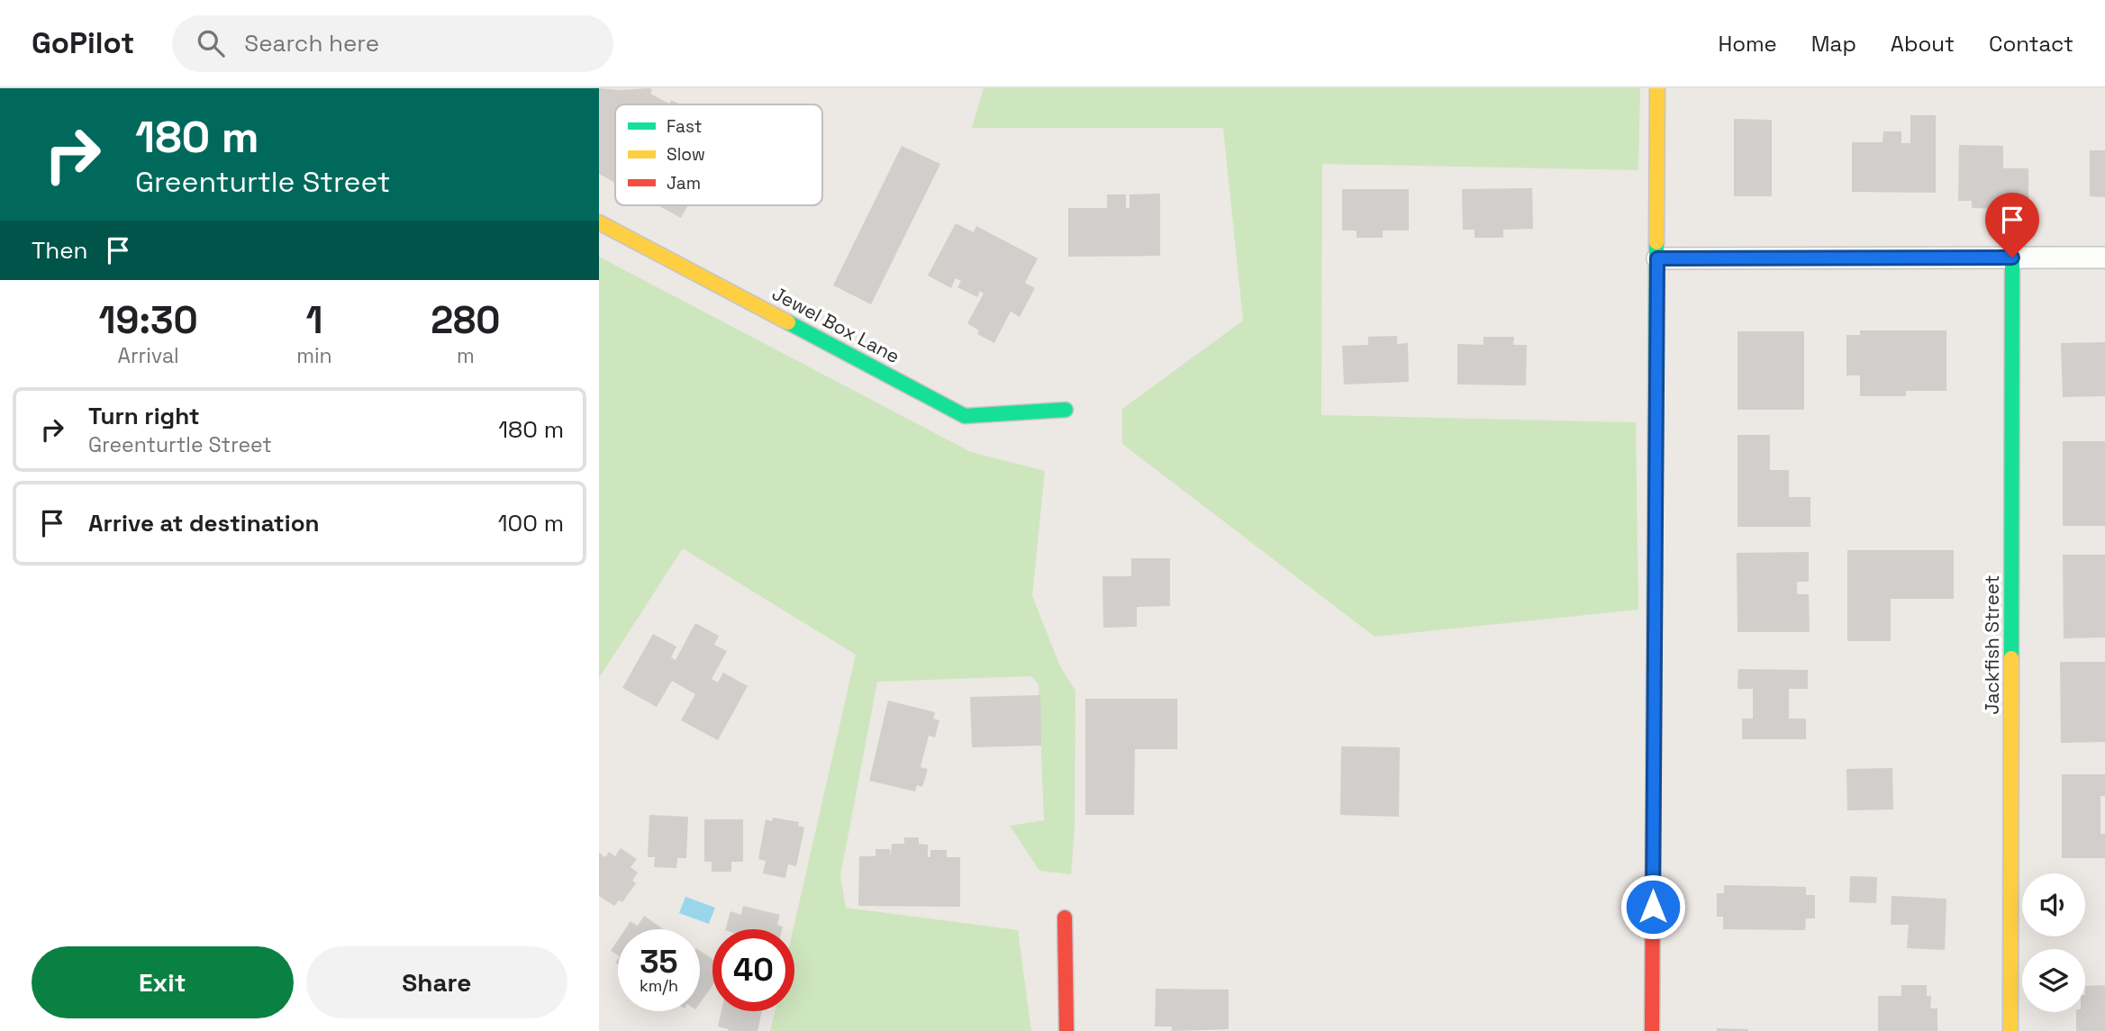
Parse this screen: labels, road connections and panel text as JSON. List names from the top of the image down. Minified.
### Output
{"streets":{"street":["Jewel Box Lane","Jackfish Street"]},"legend":["Fast","Slow","Jam"],"page":{"header":"GoPilot","search":"Search here","nav":["Home","Map","About","Contact"],"turn":["180 m","Greenturtle Street"],"then":"Then","eta":["19:30","Arrival","1","min","280","m"],"list":[{"name":"Turn right","note":"Greenturtle Street","value":"180 m"},{"name":"Arrive at destination","value":"100 m"}],"speed":"35 km/h","limit":"40","buttons":["Exit","Share"]}}
